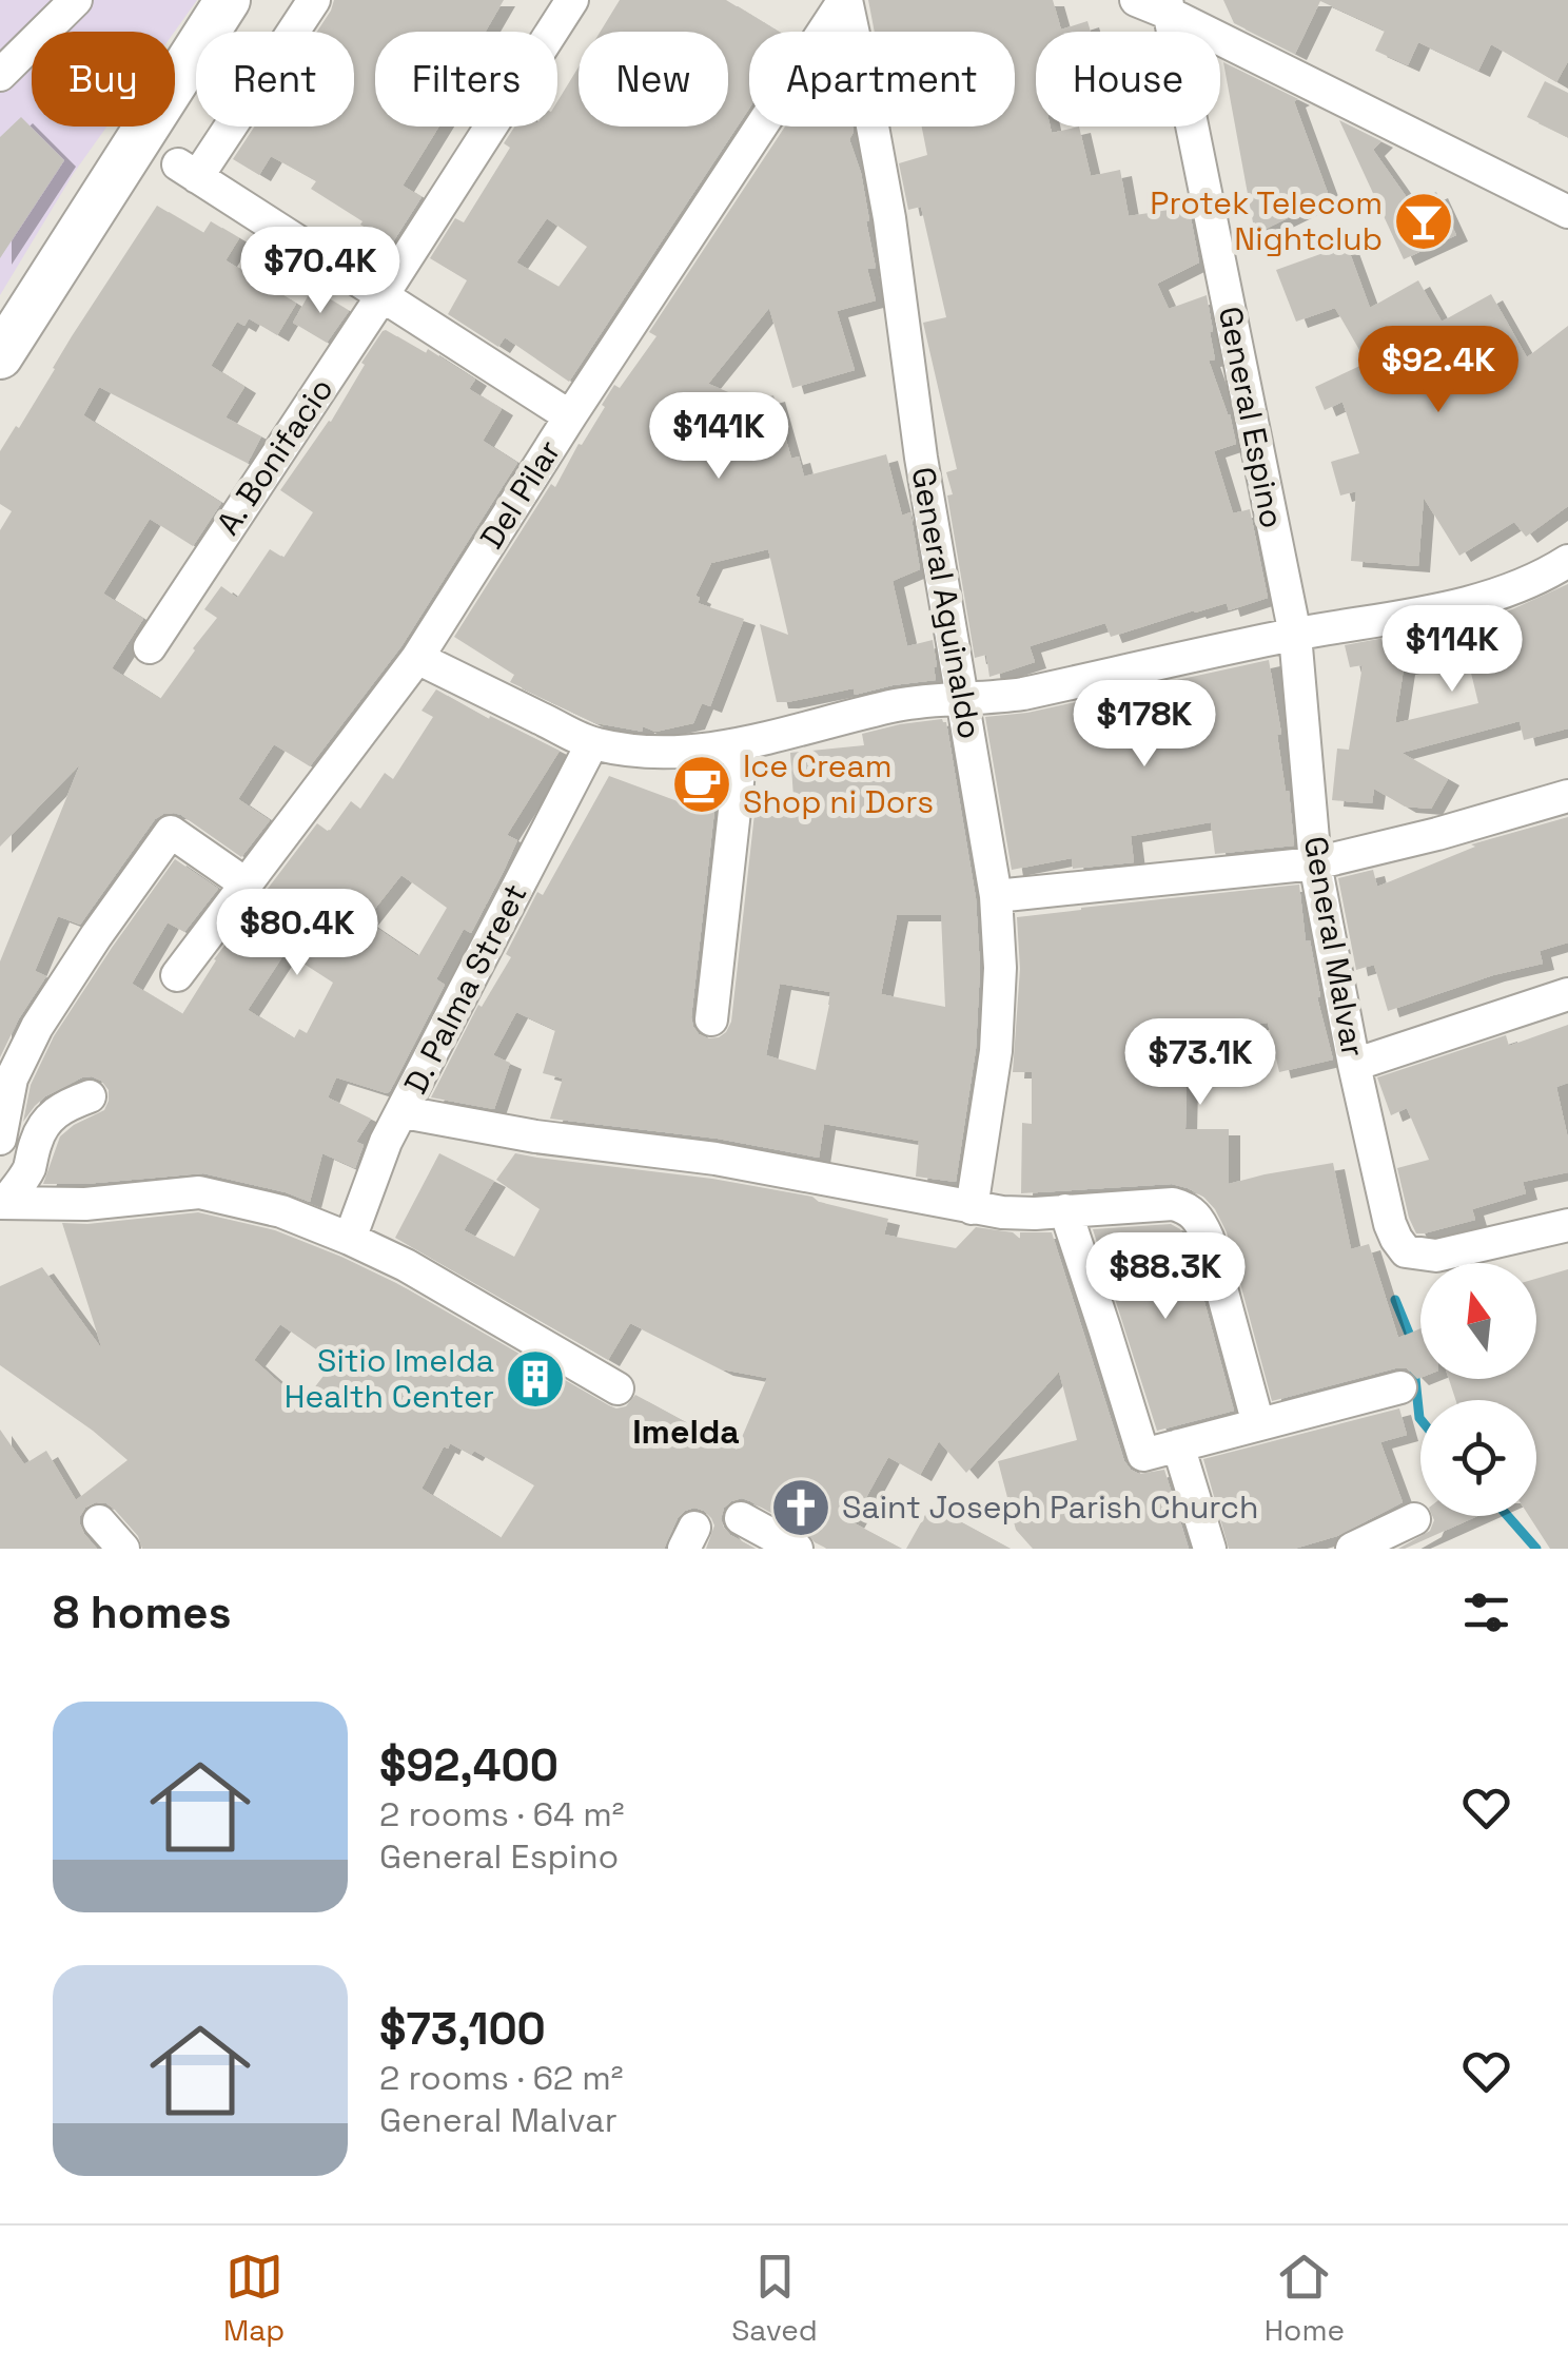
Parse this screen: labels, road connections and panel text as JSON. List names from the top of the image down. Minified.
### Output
{"streets":{"street":["General Espino","A. Bonifacio","Del Pilar","General Aguinaldo","General Malvar","D. Palma Street"]},"crossings":[["General Espino","General Malvar"],["Del Pilar","General Aguinaldo"]],"districts":["Imelda"],"places":{"bar":["Protek Telecom Nightclub"],"cafe":["Ice Cream Shop ni Dors"],"building":["Sitio Imelda Health Center"],"church":["Saint Joseph Parish Church"]},"north":"top","page":{"chip":["Buy","Rent","Filters","New","Apartment","House"],"price":["$70.4K","$92.4K","$141K","$114K","$178K","$80.4K","$73.1K","$88.3K"],"heading":"8 homes","list":[{"name":"$92,400","note":"2 rooms · 64 m² · General Espino"},{"name":"$73,100","note":"2 rooms · 62 m² · General Malvar"}],"tabs":["Map","Saved","Home"]}}
